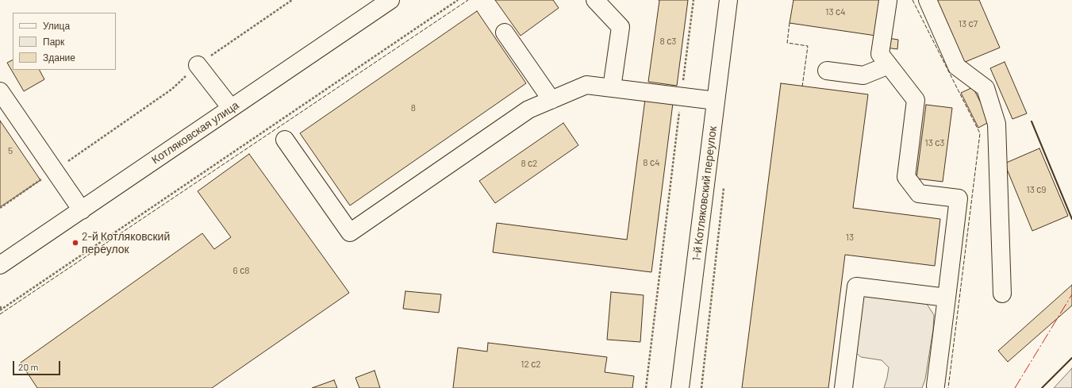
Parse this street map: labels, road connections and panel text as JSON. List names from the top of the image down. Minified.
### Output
{"streets":{"street":["Котляковская улица","1-й Котляковский переулок"]},"places":["2-й Котляковский переулок"],"house_numbers":["13 с4","13 с7","8 с3","8","13 с3","5","8 с4","8 с2","13 с9","13","6 с8","12 с2"],"legend":["Улица","Парк","Здание"],"scale_bar":"20 m"}
